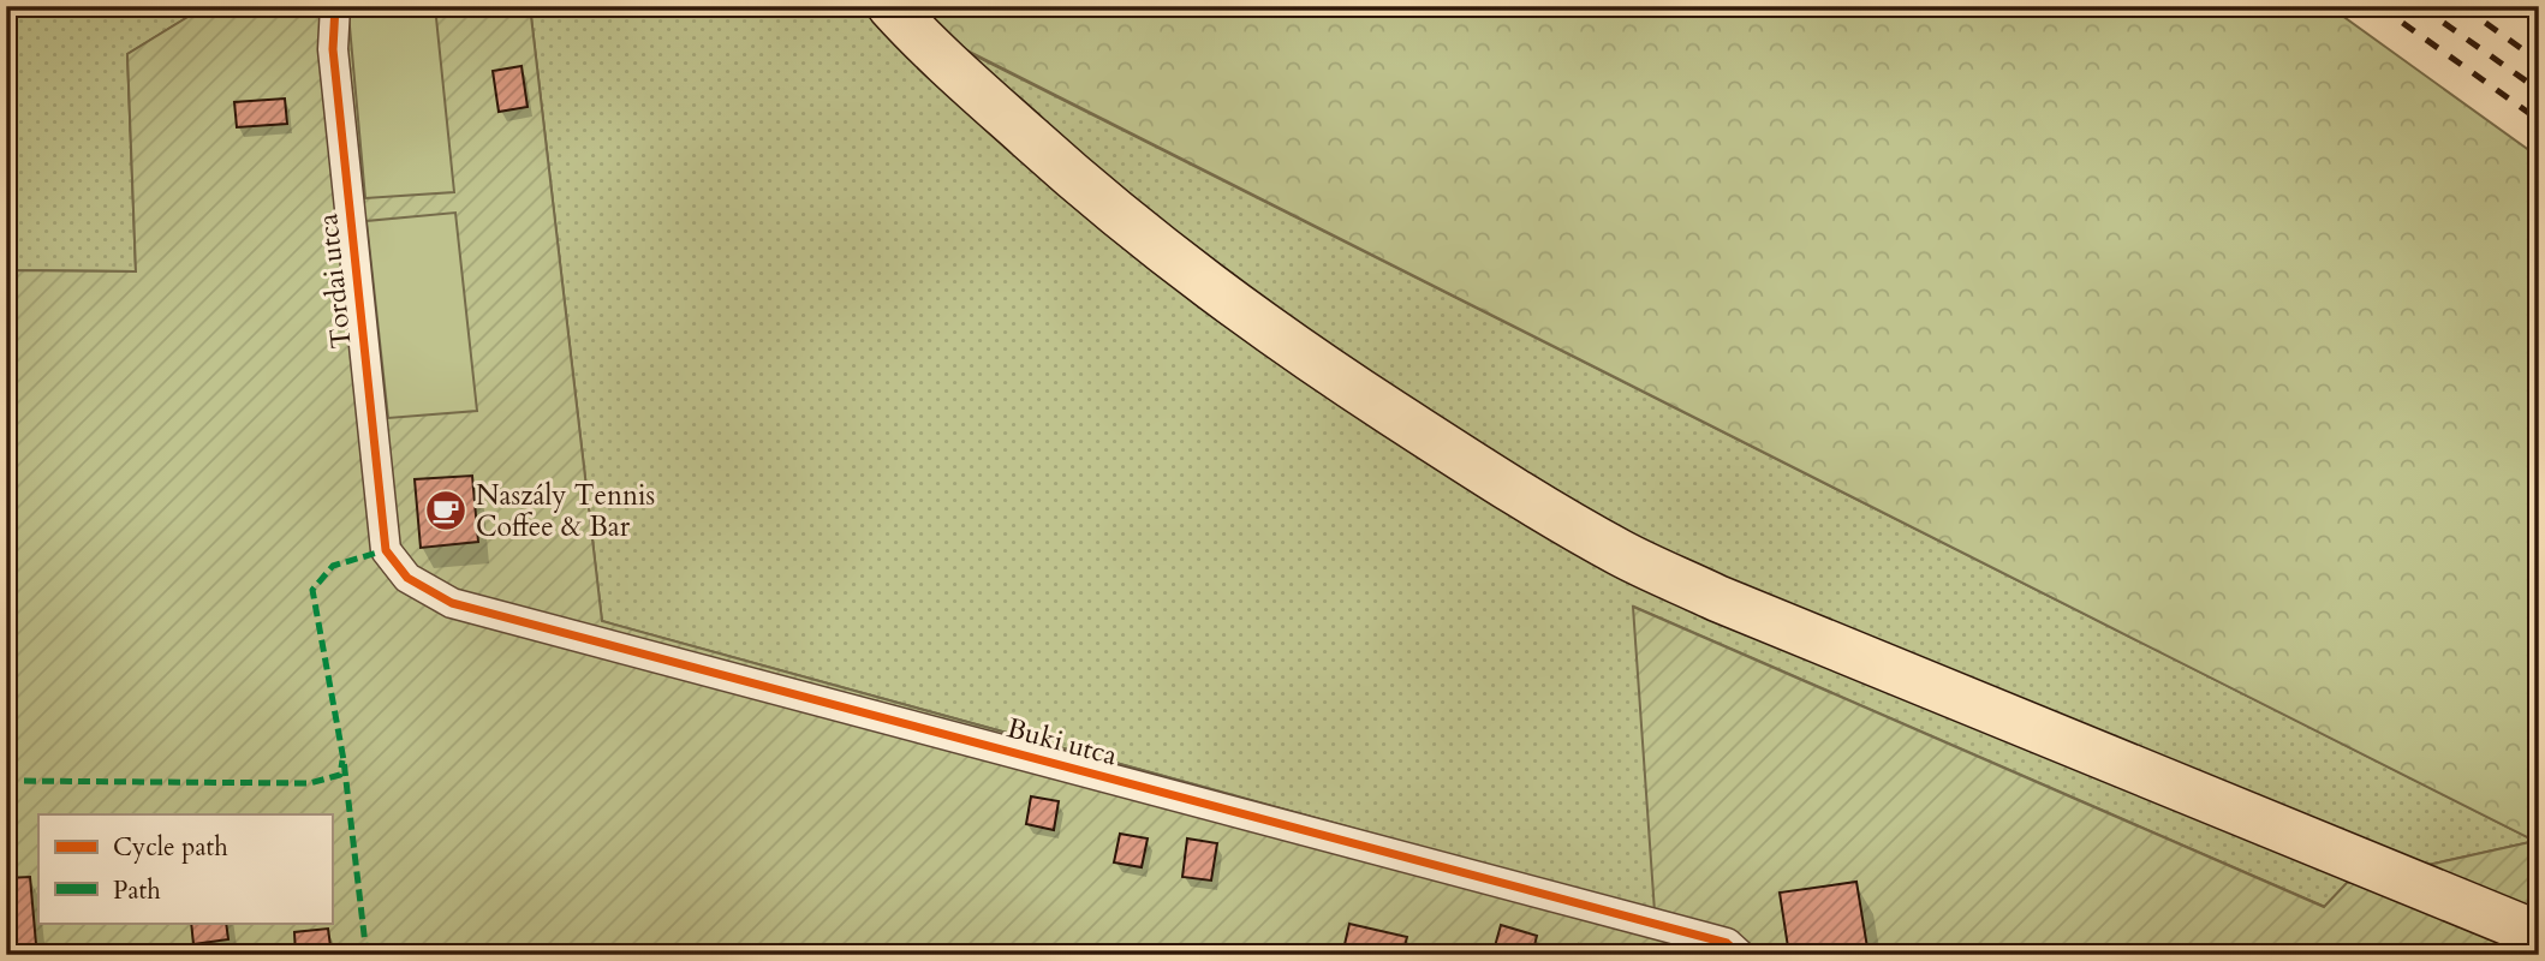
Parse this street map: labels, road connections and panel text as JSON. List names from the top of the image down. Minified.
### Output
{"streets":{"street":["Tordai utca","Buki utca"]},"crossings":[["Tordai utca","Buki utca"]],"places":{"cafe":["Naszály Tennis Coffee & Bar"]},"legend":["Cycle path","Path"]}
